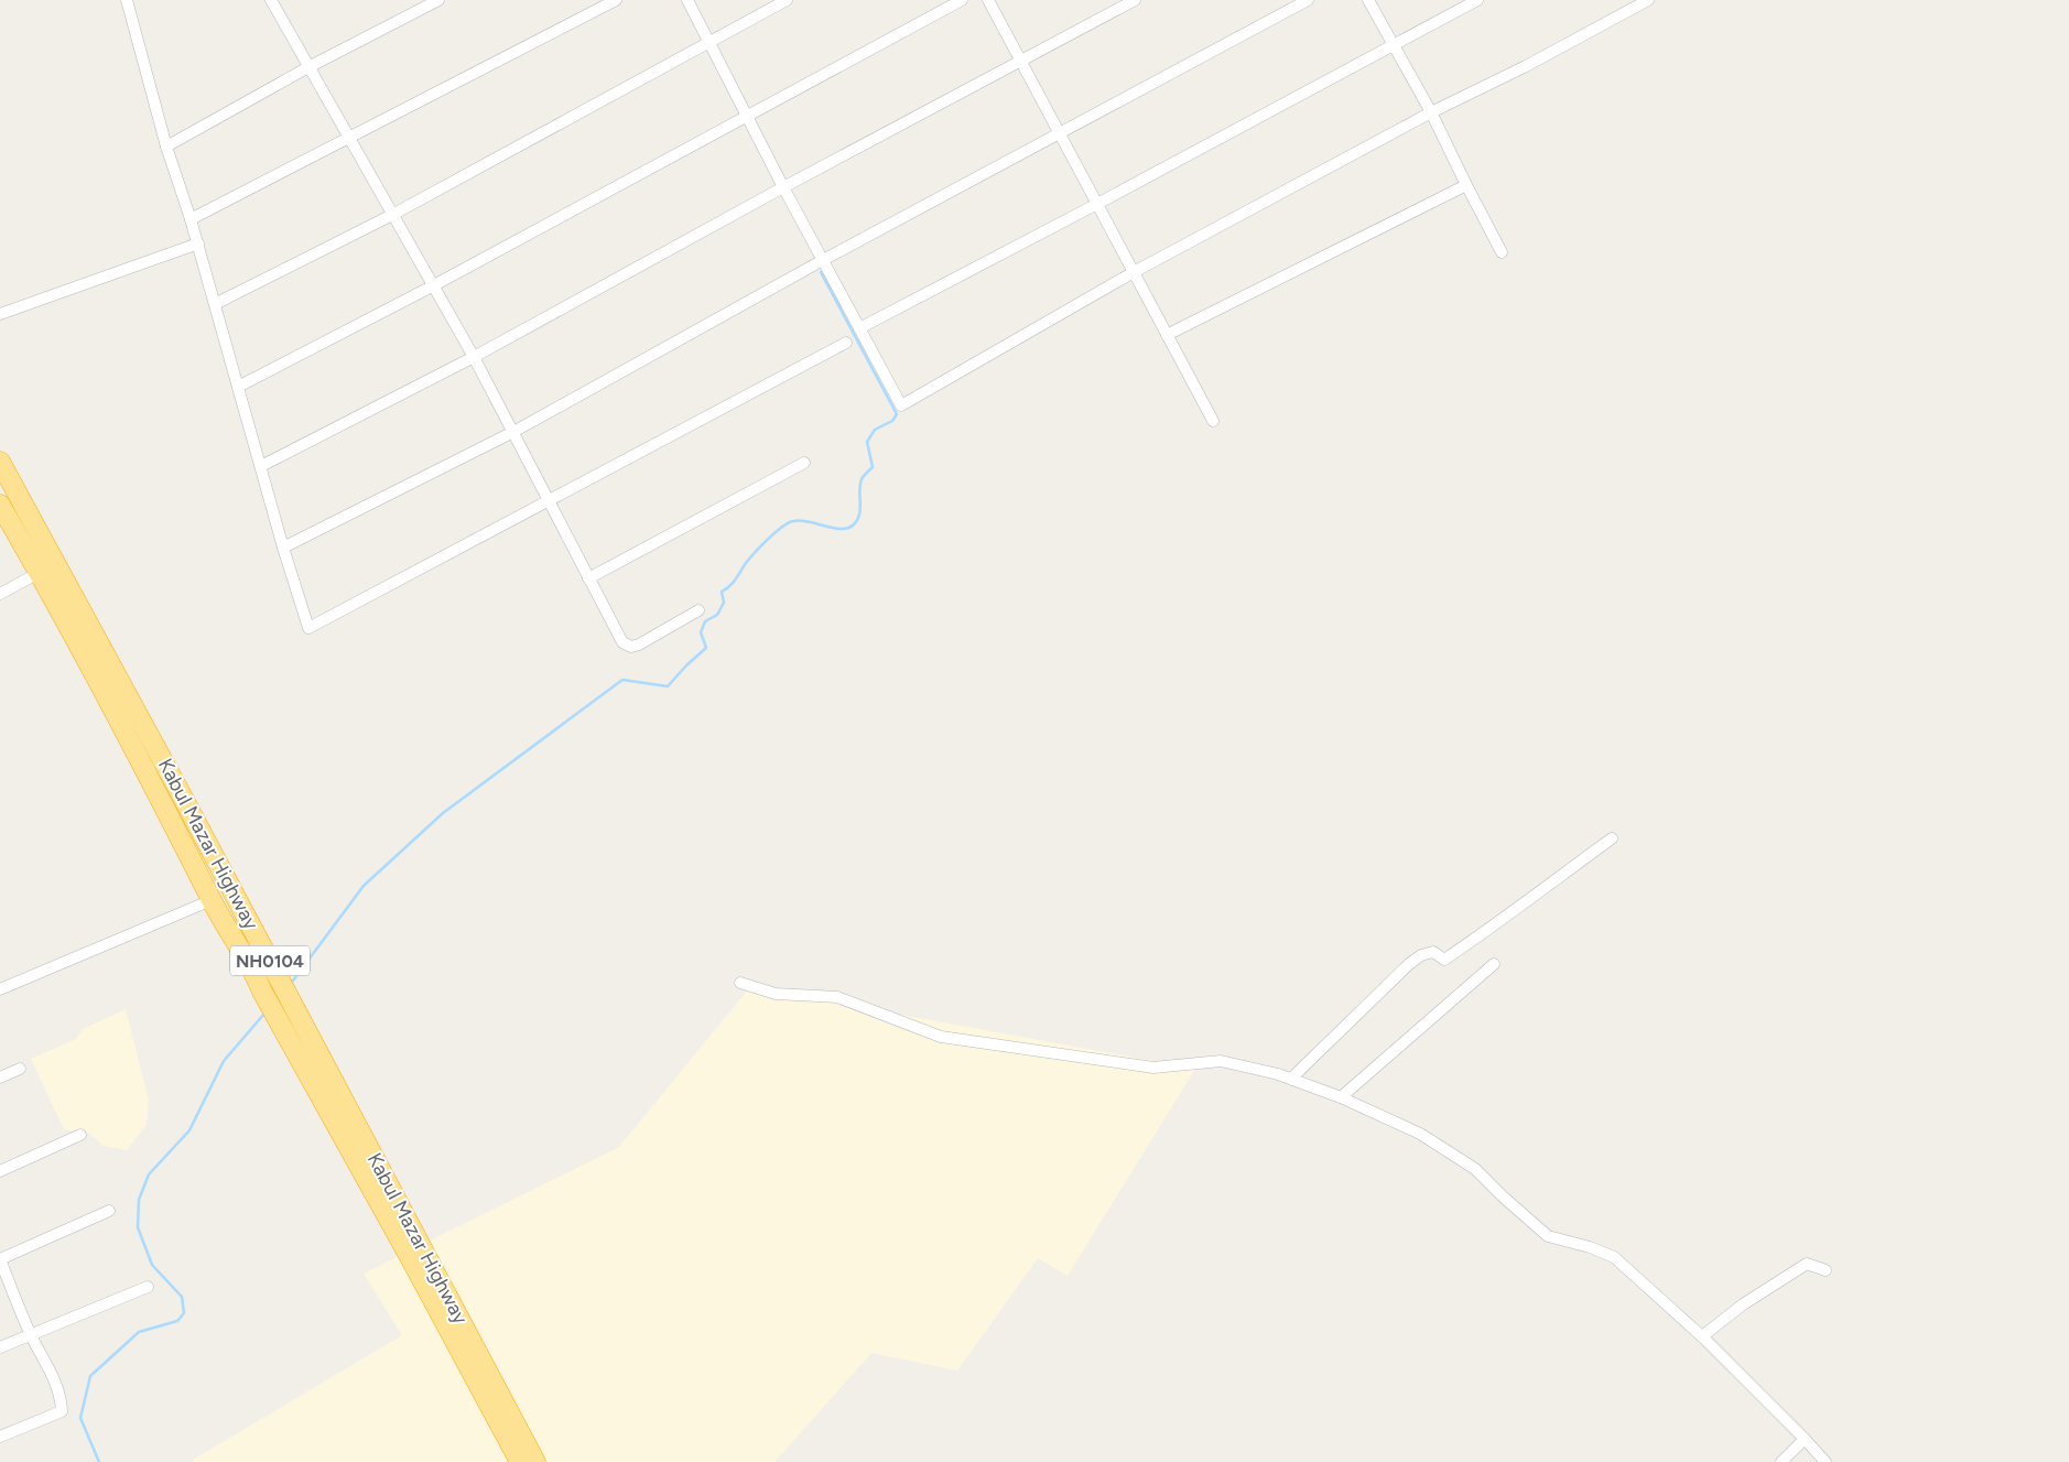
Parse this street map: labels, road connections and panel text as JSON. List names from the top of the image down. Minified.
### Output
{"streets":{"highway":["Kabul Mazar Highway","NH0104"]}}
